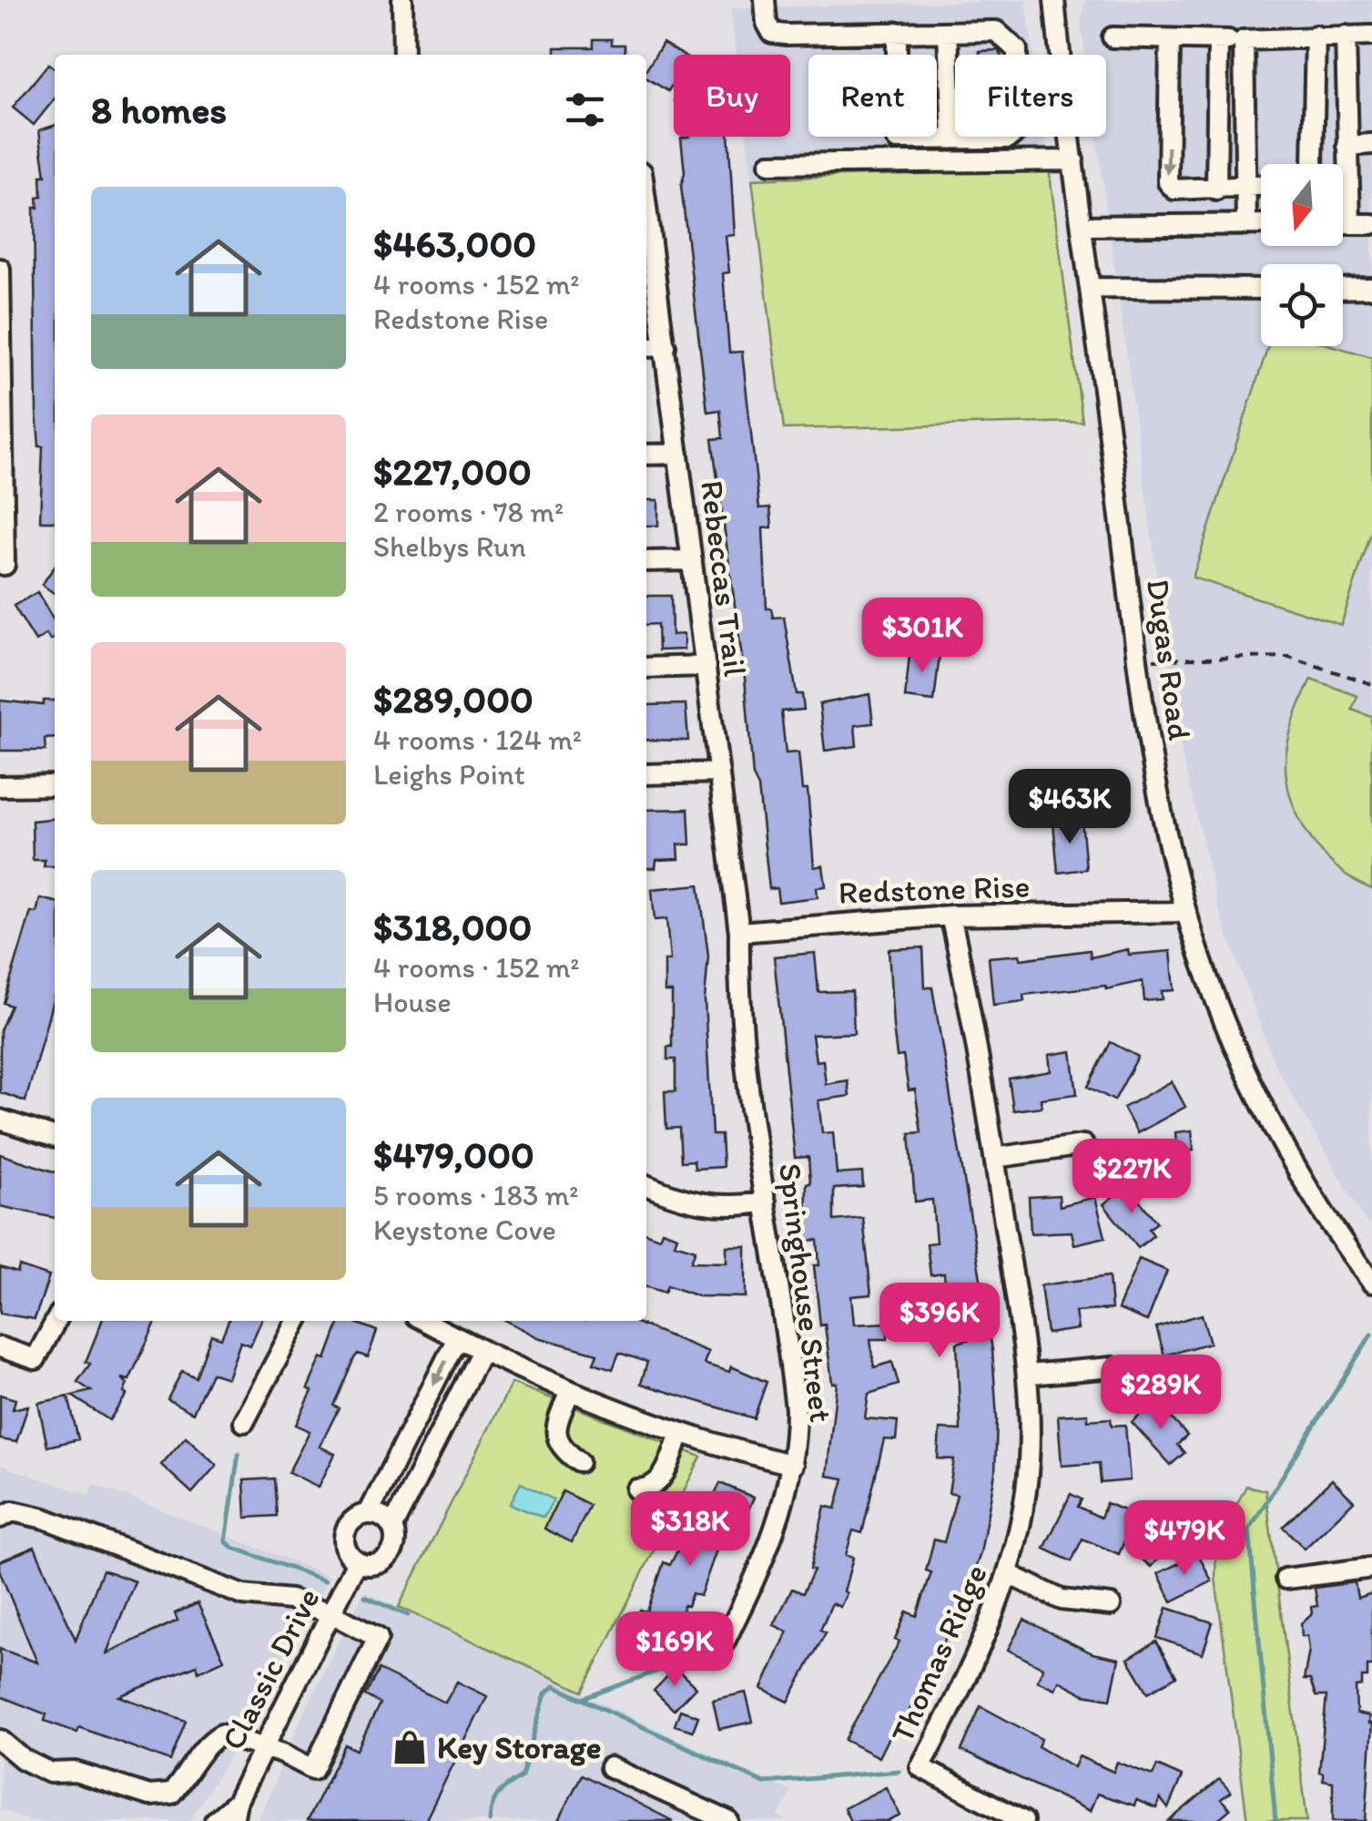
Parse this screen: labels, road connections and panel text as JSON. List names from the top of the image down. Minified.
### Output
{"streets":{"street":["Rebeccas Trail","Dugas Road","Redstone Rise","Springhouse Street","Thomas Ridge","Classic Drive"]},"crossings":[["Rebeccas Trail","Redstone Rise"],["Rebeccas Trail","Springhouse Street"],["Dugas Road","Redstone Rise"],["Redstone Rise","Thomas Ridge"]],"places":{"shop":["Key Storage"]},"north":"bottom","page":{"chip":["Buy","Rent","Filters"],"heading":"8 homes","list":[{"name":"$463,000","note":"4 rooms · 152 m² · Redstone Rise"},{"name":"$227,000","note":"2 rooms · 78 m² · Shelbys Run"},{"name":"$289,000","note":"4 rooms · 124 m² · Leighs Point"},{"name":"$318,000","note":"4 rooms · 152 m² · House"},{"name":"$479,000","note":"5 rooms · 183 m² · Keystone Cove"}],"price":["$301K","$463K","$227K","$396K","$289K","$318K","$479K","$169K"]}}
